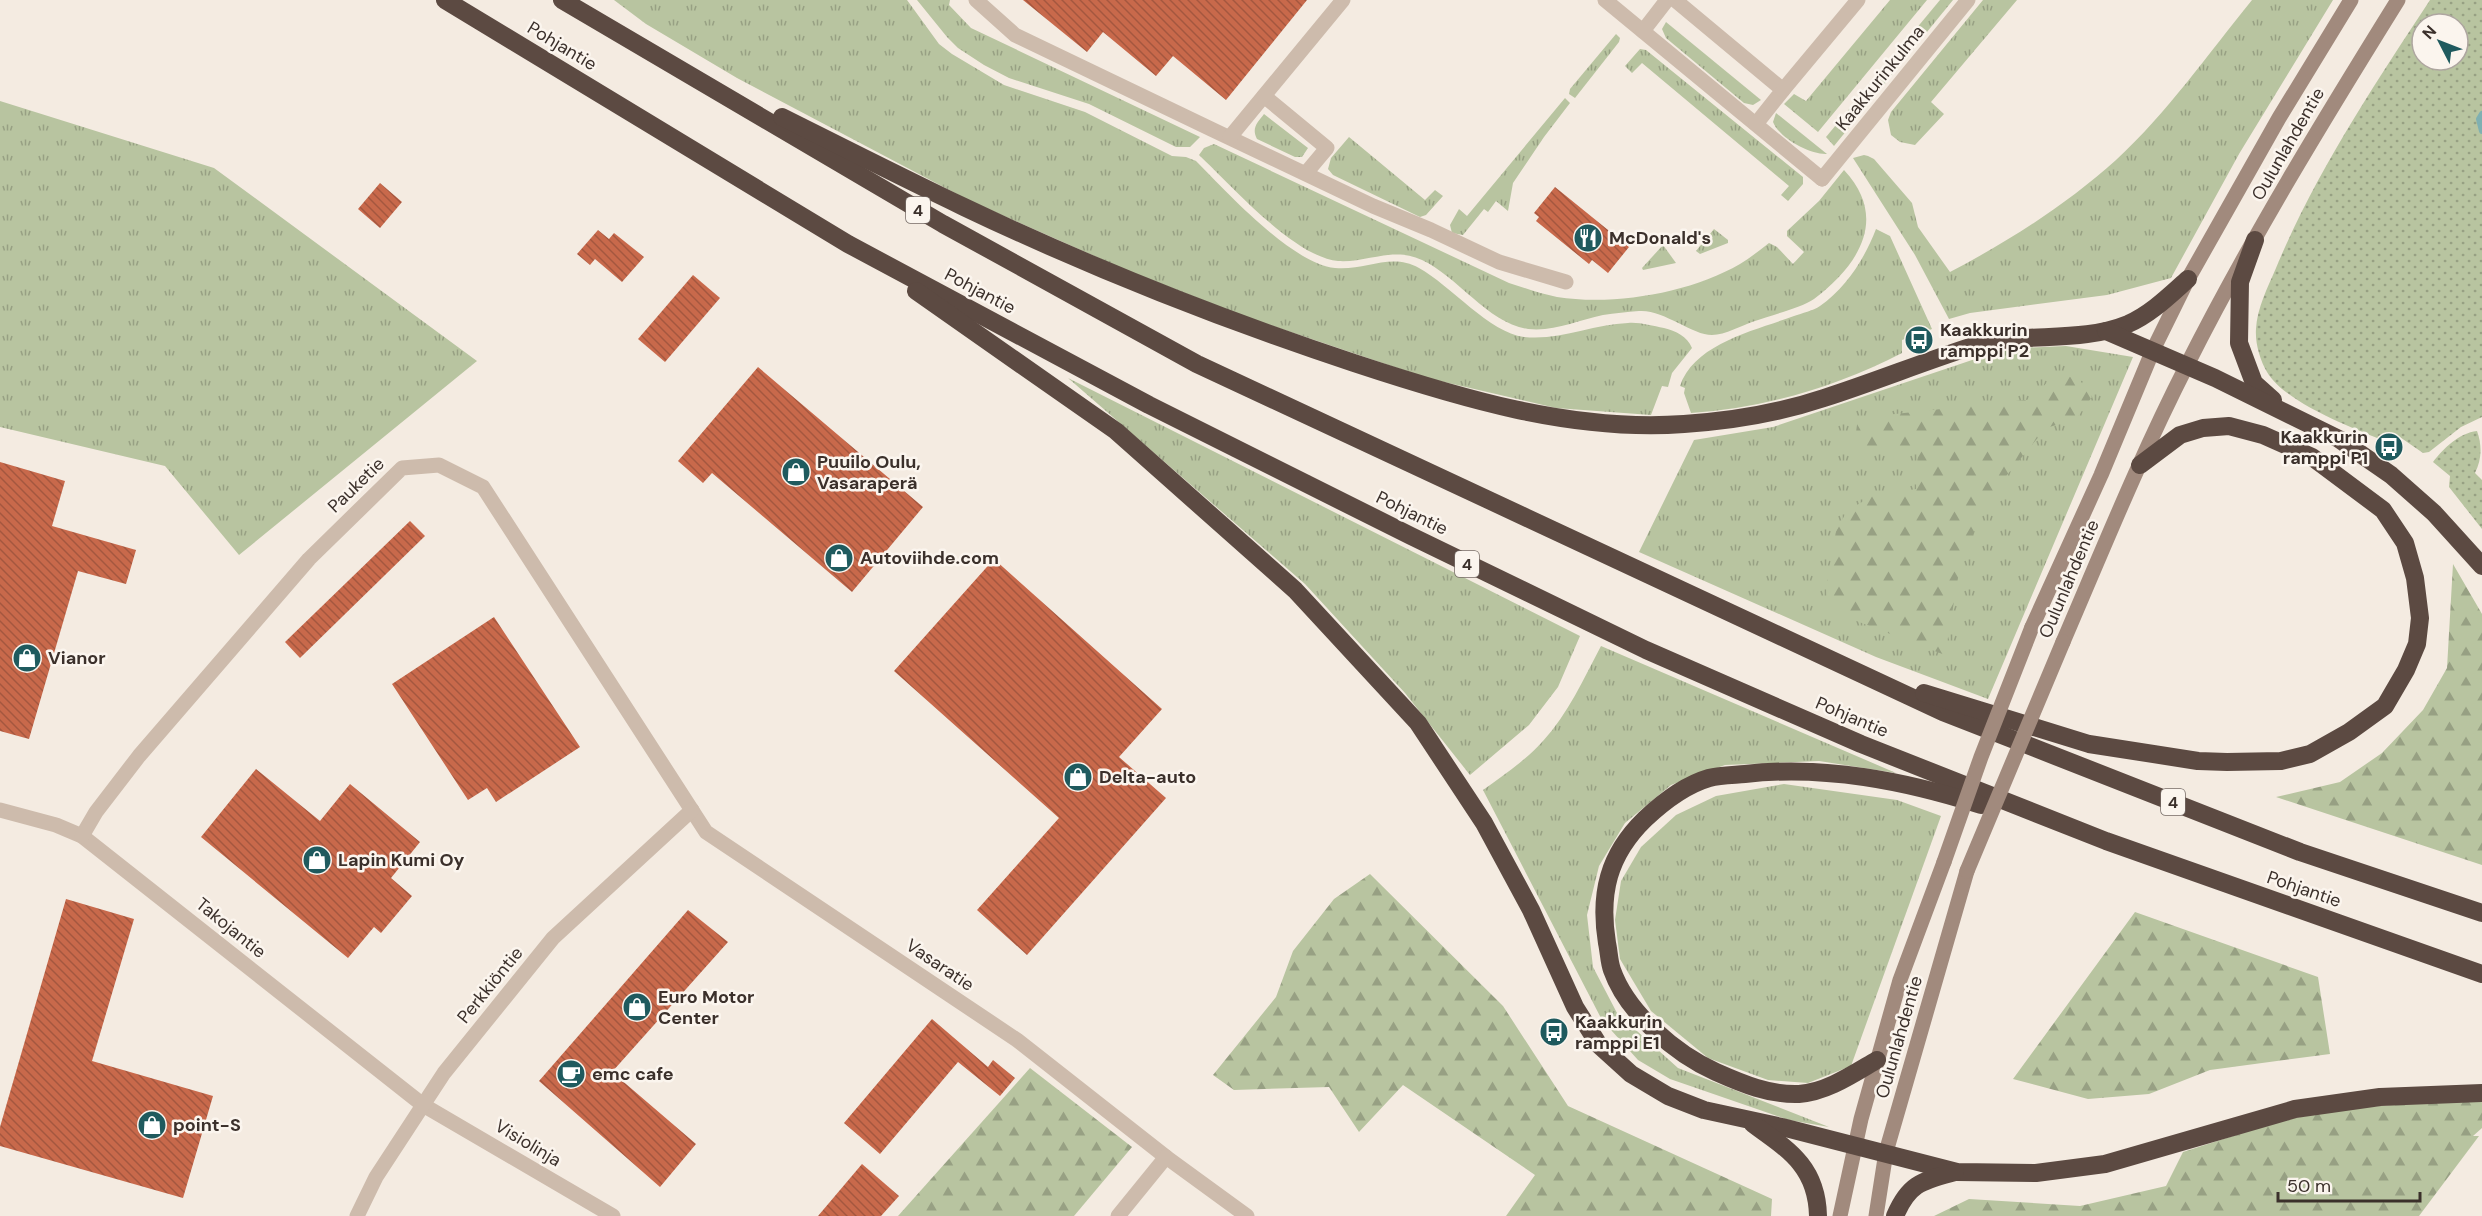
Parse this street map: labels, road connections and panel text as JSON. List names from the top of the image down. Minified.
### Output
{"streets":{"highway":["Pohjantie","4"],"main road":["Oulunlahdentie"],"street":["Kaakkurinkulma","Pauketie","Takojantie","Vasaratie","Perkkiöntie","Visiolinja"]},"crossings":[["Pauketie","Takojantie"],["Pauketie","Vasaratie"],["Pauketie","Perkkiöntie"],["Takojantie","Perkkiöntie"],["Takojantie","Visiolinja"],["Vasaratie","Perkkiöntie"],["Perkkiöntie","Visiolinja"]],"places":{"restaurant":["McDonald's"],"bus stop":["Kaakkurin ramppi P2","Kaakkurin ramppi P1","Kaakkurin ramppi E1"],"shop":["Puuilo Oulu, Vasaraperä","Autoviihde.com","Vianor","Delta-auto","Lapin Kumi Oy","Euro Motor Center","point-S"],"cafe":["emc cafe"]},"scale_bar":"50 m","north":"top left"}
